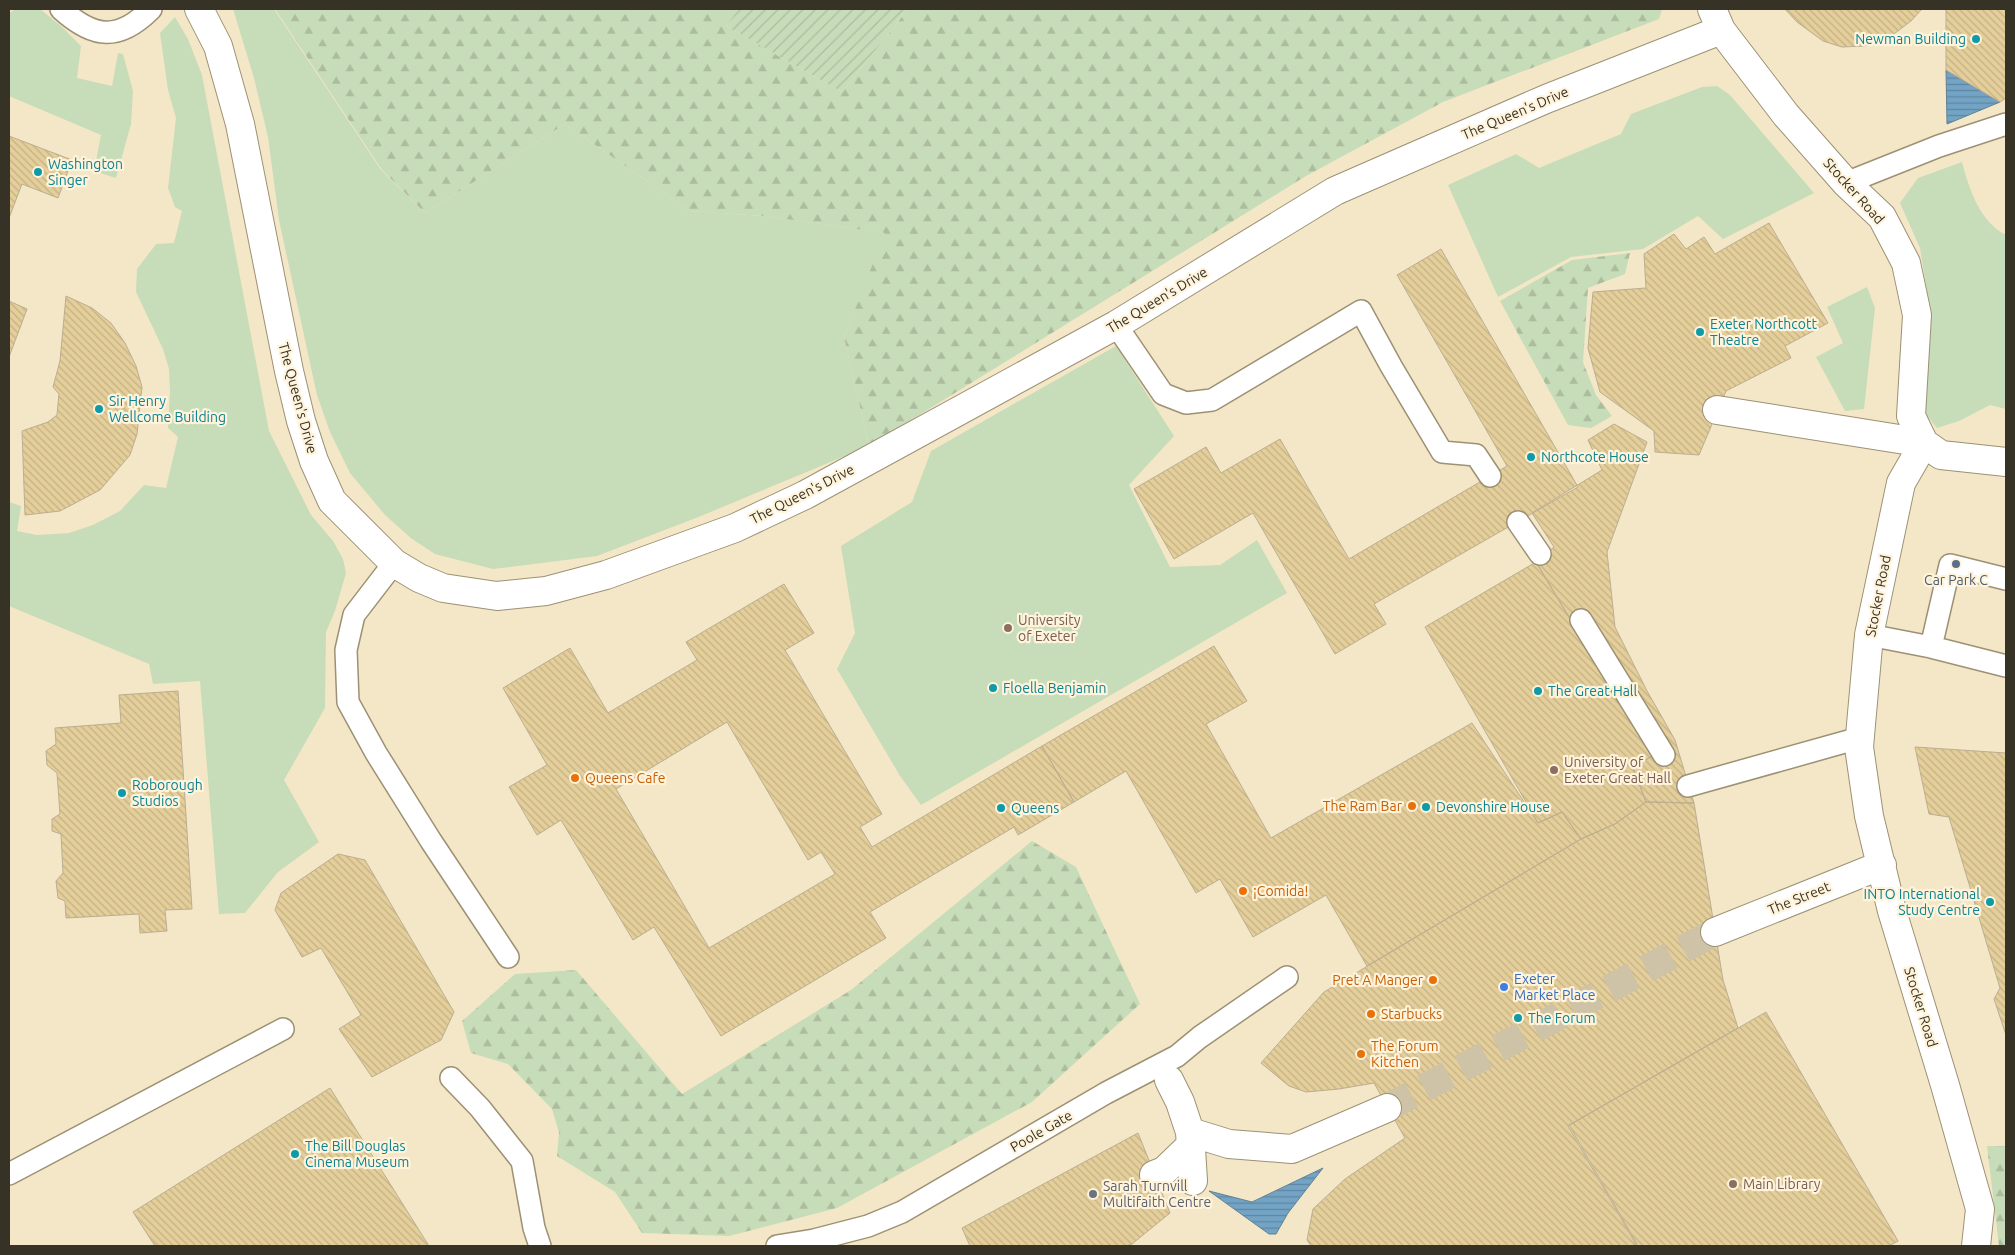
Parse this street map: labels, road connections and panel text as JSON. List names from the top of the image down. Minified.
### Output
{"streets":{"street":["The Queen's Drive","Stocker Road","The Street"],"lane":["Poole Gate"]},"crossings":[["The Queen's Drive","Stocker Road"],["Stocker Road","The Street"]],"places":["Newman Building","Washington Singer","Exeter Northcott Theatre","Sir Henry Wellcome Building","Northcote House","Car Park C","University of Exeter","Floella Benjamin","The Great Hall","University of Exeter Great Hall","Queens Cafe","Roborough Studios","The Ram Bar","Devonshire House","Queens","¡Comida!","INTO International Study Centre","Pret A Manger","Exeter Market Place","Starbucks","The Forum","The Forum Kitchen","The Bill Douglas Cinema Museum","Main Library","Sarah Turnvill Multifaith Centre"]}
